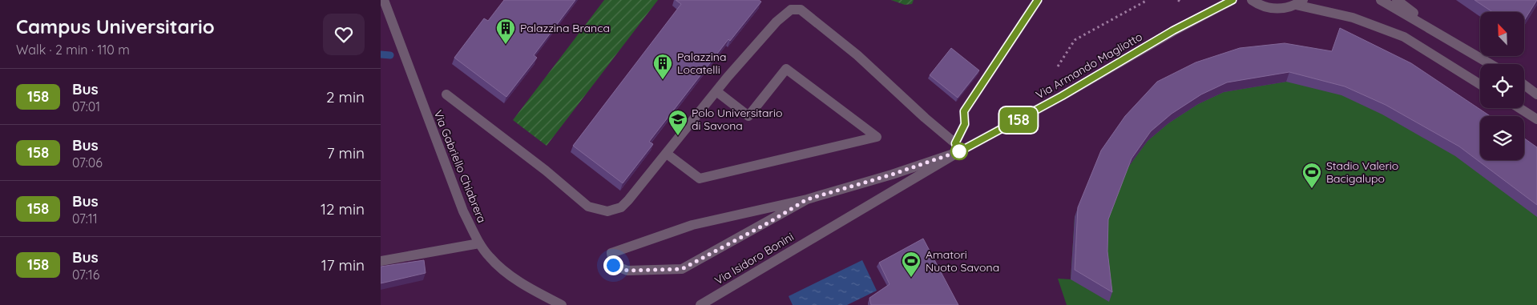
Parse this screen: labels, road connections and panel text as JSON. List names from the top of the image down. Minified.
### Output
{"streets":{"street":["Via Armando Magliotto","Via Gabriello Chiabrera","Via Isidoro Bonini"]},"crossings":[["Via Armando Magliotto","Via Isidoro Bonini"]],"places":{"building":["Palazzina Branca","Palazzina Locatelli"],"school or university":["Polo Universitario di Savona"],"sports":["Stadio Valerio Bacigalupo","Amatori Nuoto Savona"]},"lines":["bus line 158"],"north":"top left","page":{"heading":["Campus Universitario","Walk · 2 min · 110 m"],"on_map":"158","list":[{"mark":"158","name":"Bus","note":"07:01","value":"2 min"},{"mark":"158","name":"Bus","note":"07:06","value":"7 min"},{"mark":"158","name":"Bus","note":"07:11","value":"12 min"},{"mark":"158","name":"Bus","note":"07:16","value":"17 min"}]}}
